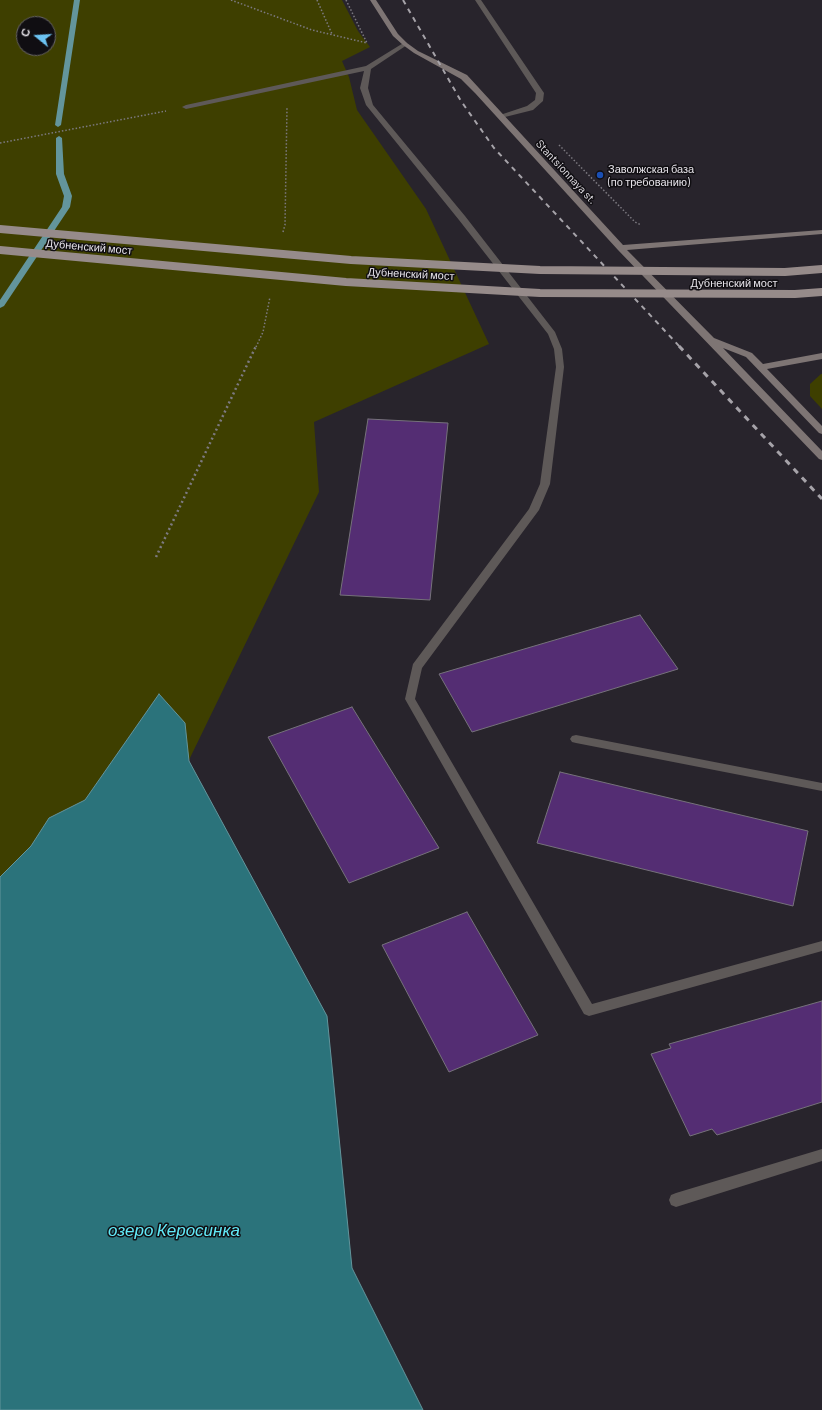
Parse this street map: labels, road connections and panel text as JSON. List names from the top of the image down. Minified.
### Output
{"streets":{"main road":["Stantsionnaya st.","Дубненский мост"]},"water":["озеро Керосинка"],"places":["Заволжская база (по требованию)"],"north":"left"}
